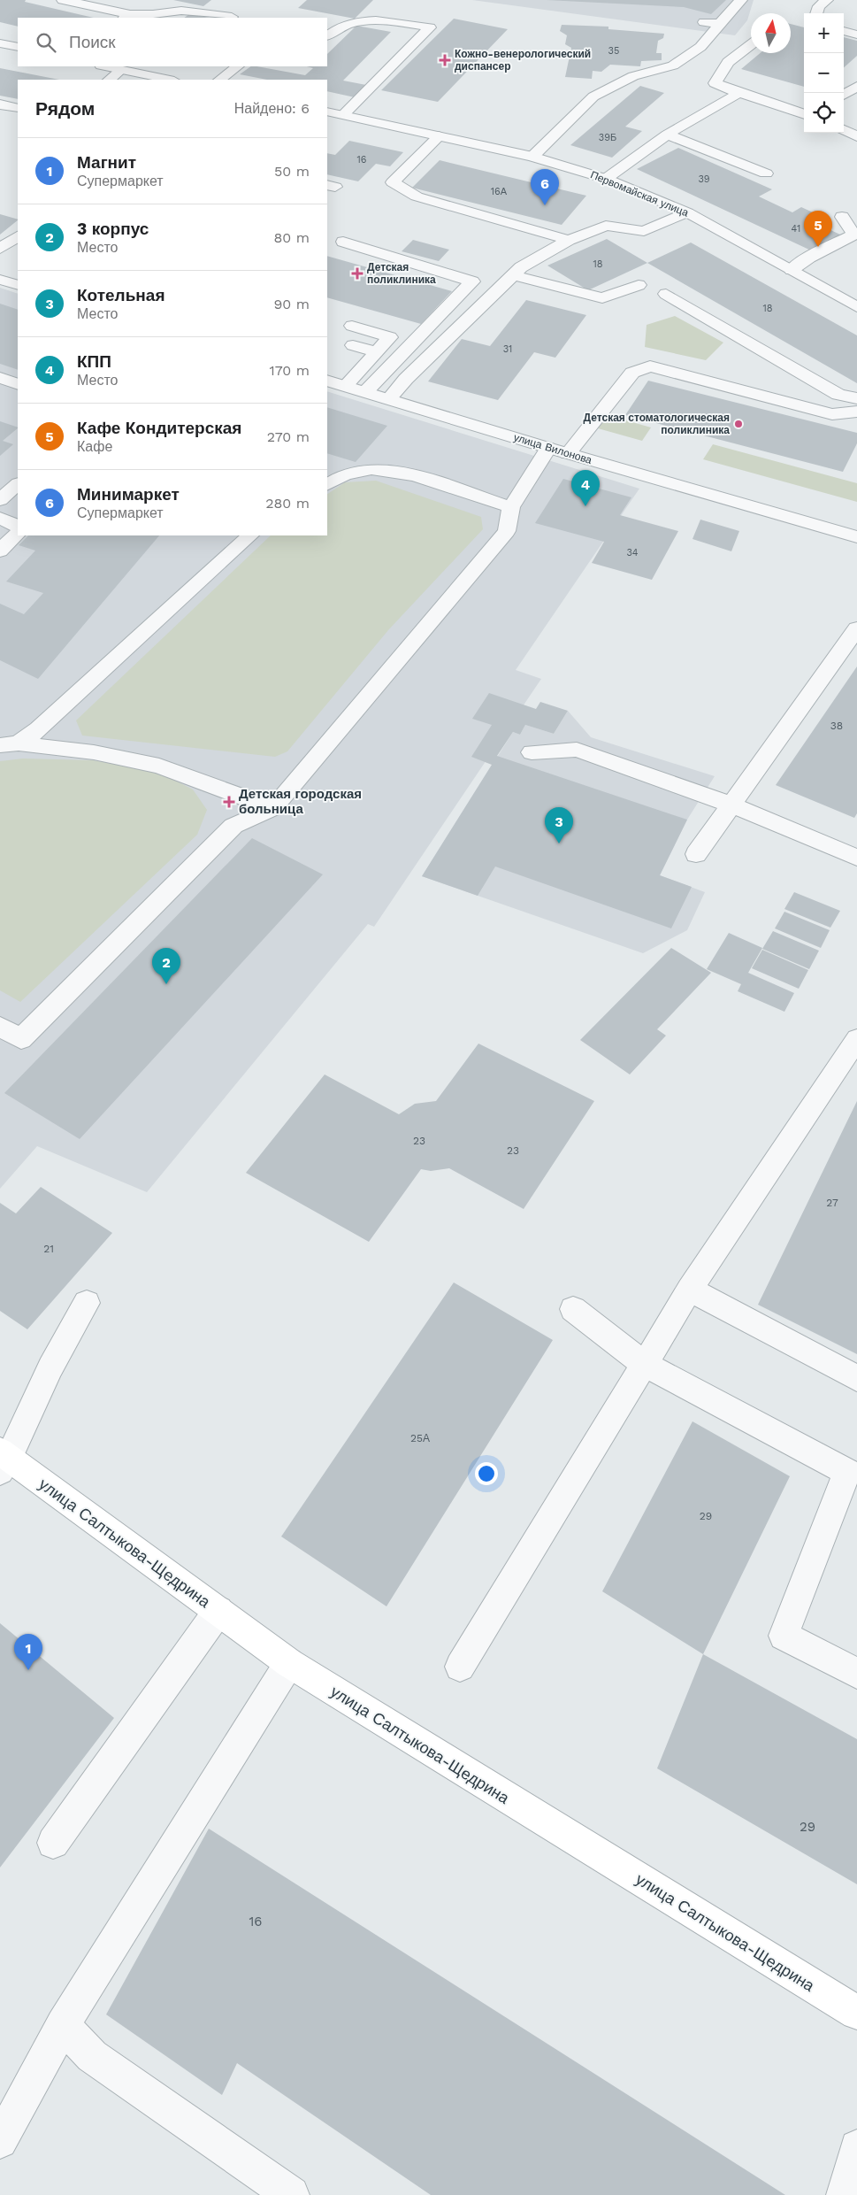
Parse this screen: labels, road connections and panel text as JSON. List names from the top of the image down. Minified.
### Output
{"streets":{"main road":["улица Салтыкова-Щедрина"],"street":["Первомайская улица","улица Вилонова"]},"places":{"health":["Кожно-венерологический диспансер","Детская поликлиника","Детская городская больница"],"other":["Детская стоматологическая поликлиника"]},"house_numbers":["35","39Б","16","39","16А","41","18","18","31","34","38","23","23","27","21","25А","29","29","16"],"north":"top","page":{"map_buttons":["+","−"],"search":"Поиск","heading":["Рядом","Найдено: 6"],"list":[{"mark":"1","name":"Магнит","note":"Супермаркет","value":"50 m"},{"mark":"2","name":"3 корпус","note":"Место","value":"80 m"},{"mark":"3","name":"Котельная","note":"Место","value":"90 m"},{"mark":"4","name":"КПП","note":"Место","value":"170 m"},{"mark":"5","name":"Кафе Кондитерская","note":"Кафе","value":"270 m"},{"mark":"6","name":"Минимаркет","note":"Супермаркет","value":"280 m"}],"pins":["6","5","4","3","2","1"]}}
